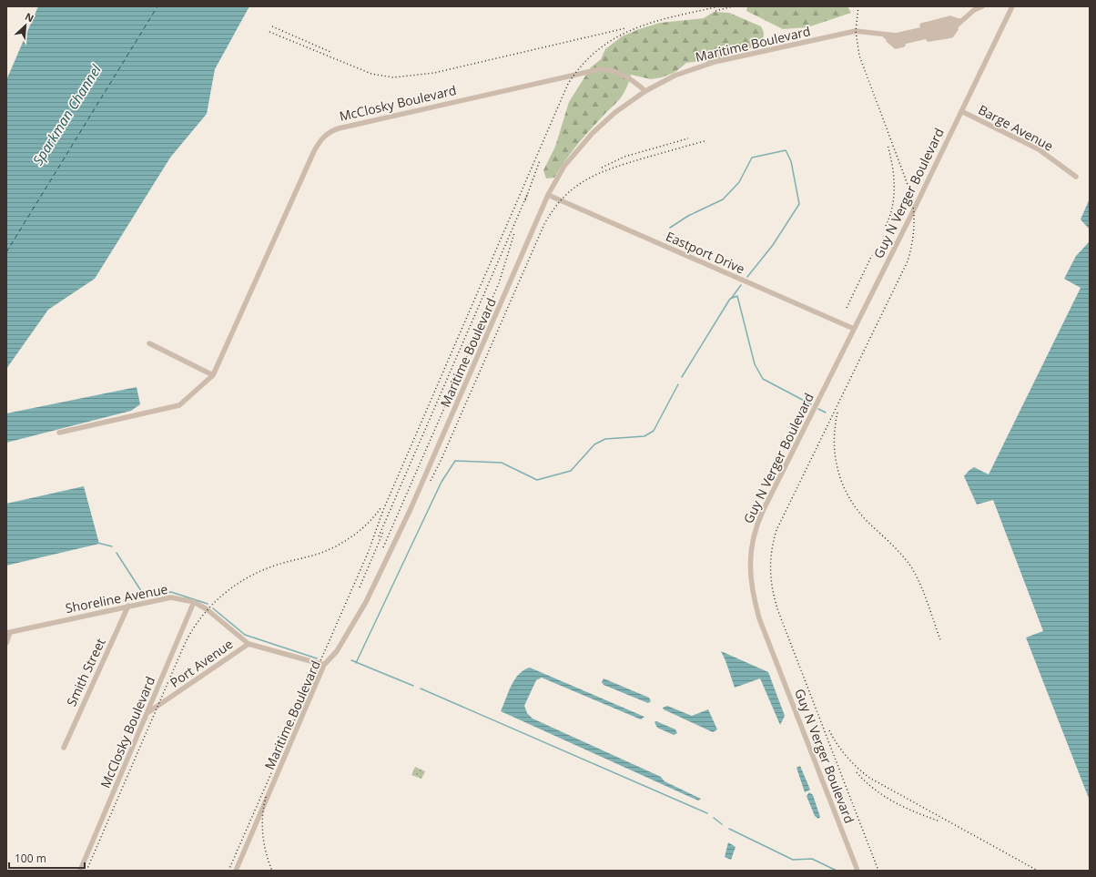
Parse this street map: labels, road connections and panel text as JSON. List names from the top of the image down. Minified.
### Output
{"streets":{"street":["Maritime Boulevard","McClosky Boulevard","Barge Avenue","Guy N Verger Boulevard","Eastport Drive","Shoreline Avenue","Port Avenue","Smith Street"]},"crossings":[["Maritime Boulevard","McClosky Boulevard"],["Maritime Boulevard","Eastport Drive"],["Maritime Boulevard","Shoreline Avenue"],["McClosky Boulevard","Shoreline Avenue"],["McClosky Boulevard","Port Avenue"],["Barge Avenue","Guy N Verger Boulevard"],["Guy N Verger Boulevard","Eastport Drive"],["Shoreline Avenue","Port Avenue"],["Shoreline Avenue","Smith Street"]],"water":["Sparkman Channel"],"scale_bar":"100 m","north":"top right"}
